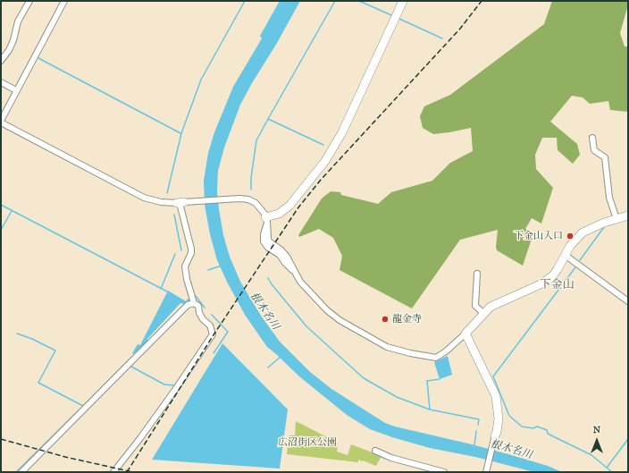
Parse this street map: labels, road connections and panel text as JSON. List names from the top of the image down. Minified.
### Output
{"districts":["下金山"],"water":["根木名川"],"parks":["広沼街区公園"],"places":["下金山入口","龍金寺"],"north":"top"}
